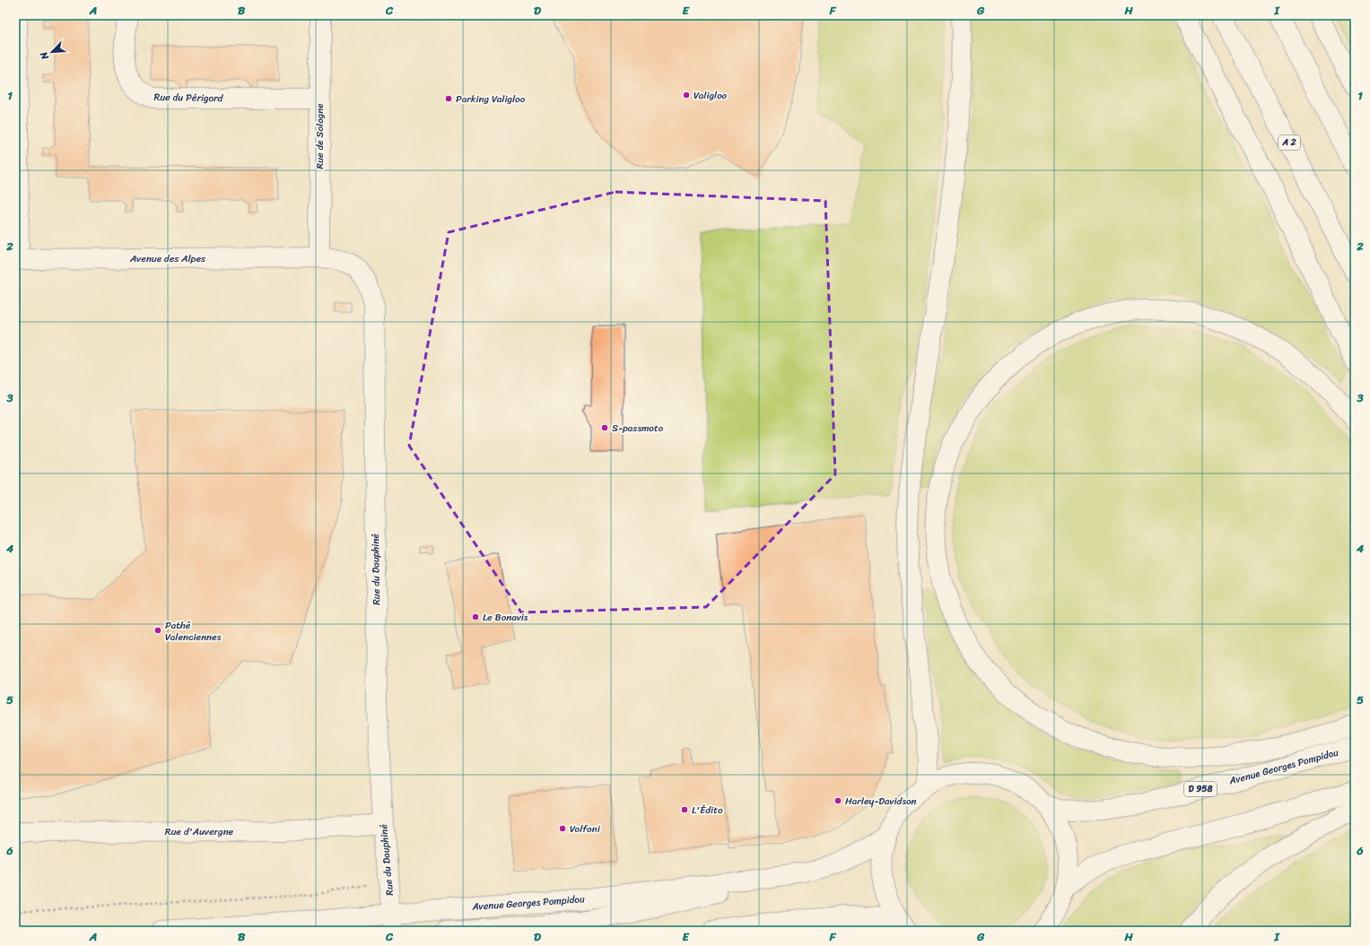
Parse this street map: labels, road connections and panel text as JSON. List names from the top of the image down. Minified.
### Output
{"streets":{"main road":["Rue du Périgord","Rue de Sologne","A 2","Avenue des Alpes","Rue du Dauphiné","Avenue Georges Pompidou","D 958","Rue d'Auvergne"]},"crossings":[["Rue du Périgord","Rue de Sologne"],["Rue de Sologne","Avenue des Alpes"],["Rue de Sologne","Rue du Dauphiné"],["Avenue des Alpes","Rue du Dauphiné"],["Rue du Dauphiné","Avenue Georges Pompidou"],["Rue du Dauphiné","Rue d'Auvergne"]],"places":["Valigloo","Parking Valigloo","S-passmoto","Le Bonavis","Pathé Valenciennes","Harley-Davidson","L'Édito","Volfoni"],"north":"bottom left","grid":{"columns":["A","B","C","D","E","F","G","H","I"],"rows":["1","2","3","4","5","6"]}}
